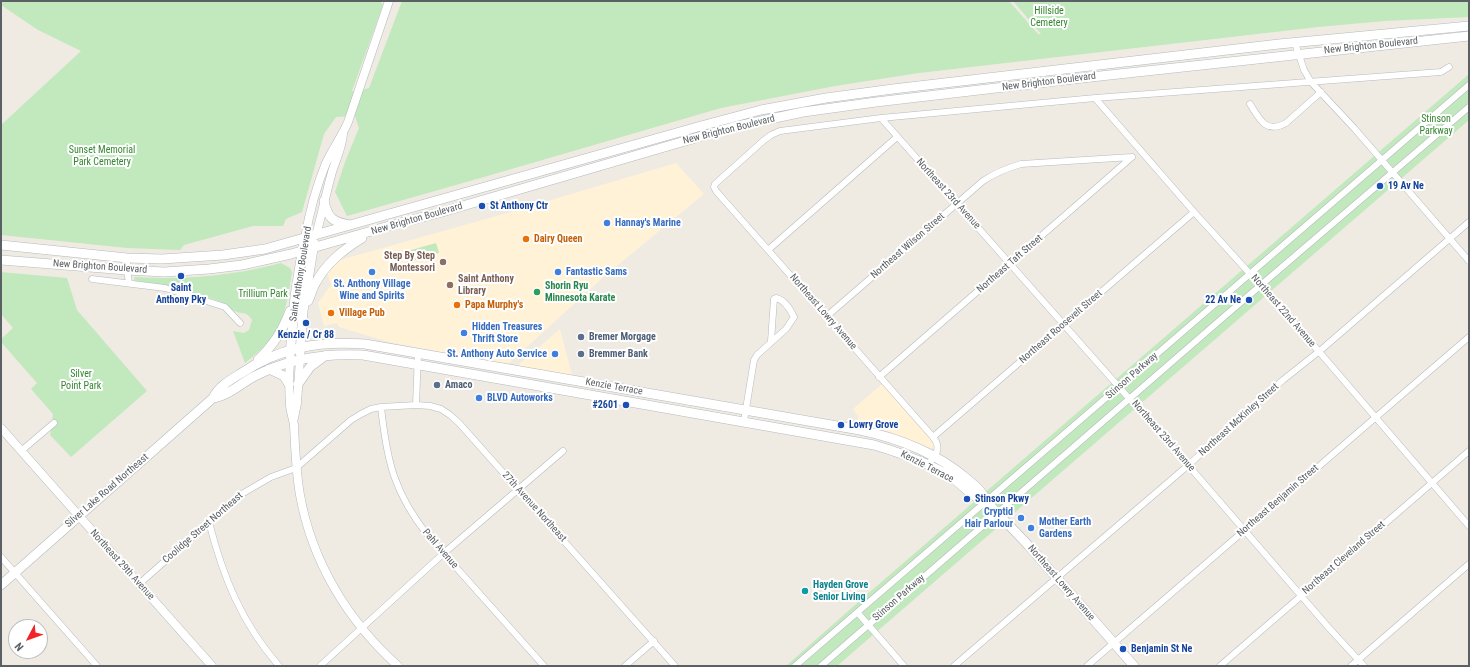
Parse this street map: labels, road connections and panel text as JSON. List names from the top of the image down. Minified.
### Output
{"streets":{"main road":["New Brighton Boulevard","Saint Anthony Boulevard","Northeast Lowry Avenue","Kenzie Terrace","Silver Lake Road Northeast"],"street":["Northeast 23rd Avenue","Northeast Wilson Street","Northeast Taft Street","Northeast 22nd Avenue","Northeast Roosevelt Street","Stinson Parkway","Northeast McKinley Street","Northeast Benjamin Street","27th Avenue Northeast","Coolidge Street Northeast","Pahl Avenue","Northeast Cleveland Street","Northeast 29th Avenue"]},"crossings":[["New Brighton Boulevard","Northeast 23rd Avenue"],["New Brighton Boulevard","Saint Anthony Boulevard"],["New Brighton Boulevard","Northeast 22nd Avenue"],["New Brighton Boulevard","Northeast Lowry Avenue"],["Northeast 23rd Avenue","Northeast Wilson Street"],["Northeast 23rd Avenue","Northeast Taft Street"],["Northeast 23rd Avenue","Northeast Roosevelt Street"],["Northeast 23rd Avenue","Stinson Parkway"],["Northeast 23rd Avenue","Northeast McKinley Street"],["Northeast 23rd Avenue","Northeast Benjamin Street"],["Northeast 23rd Avenue","Northeast Cleveland Street"],["Northeast Wilson Street","Northeast Taft Street"],["Northeast Wilson Street","Northeast Lowry Avenue"],["Northeast Taft Street","Northeast 22nd Avenue"],["Northeast Taft Street","Northeast Lowry Avenue"],["Saint Anthony Boulevard","Kenzie Terrace"],["Saint Anthony Boulevard","Silver Lake Road Northeast"],["Saint Anthony Boulevard","Coolidge Street Northeast"],["Northeast 22nd Avenue","Northeast Roosevelt Street"],["Northeast 22nd Avenue","Stinson Parkway"],["Northeast 22nd Avenue","Northeast McKinley Street"],["Northeast 22nd Avenue","Northeast Benjamin Street"],["Northeast 22nd Avenue","Northeast Cleveland Street"],["Northeast Lowry Avenue","Northeast Roosevelt Street"],["Northeast Lowry Avenue","Stinson Parkway"],["Northeast Lowry Avenue","Kenzie Terrace"],["Northeast Lowry Avenue","Northeast McKinley Street"],["Northeast Lowry Avenue","Northeast Benjamin Street"],["Stinson Parkway","Kenzie Terrace"],["Kenzie Terrace","Silver Lake Road Northeast"],["Silver Lake Road Northeast","Northeast 29th Avenue"],["27th Avenue Northeast","Coolidge Street Northeast"],["Coolidge Street Northeast","Pahl Avenue"],["Coolidge Street Northeast","Northeast 29th Avenue"]],"parks":["Hillside Cemetery","Stinson Parkway","Sunset Memorial Park Cemetery","Trillium Park","Silver Point Park"],"places":["19 Av Ne","St Anthony Ctr","Hannay's Marine","Dairy Queen","Step By Step Montessori","St. Anthony Village Wine and Spirits","Fantastic Sams","Saint Anthony Pky","Saint Anthony Library","Shorin Ryu Minnesota Karate","22 Av Ne","Papa Murphy's","Village Pub","Kenzie / Cr 88","Hidden Treasures Thrift Store","Bremer Morgage","St. Anthony Auto Service","Bremmer Bank","Amaco","BLVD Autoworks","#2601","Lowry Grove","Stinson Pkwy","Cryptid Hair Parlour","Mother Earth Gardens","Hayden Grove Senior Living","Benjamin St Ne"],"north":"bottom left"}
